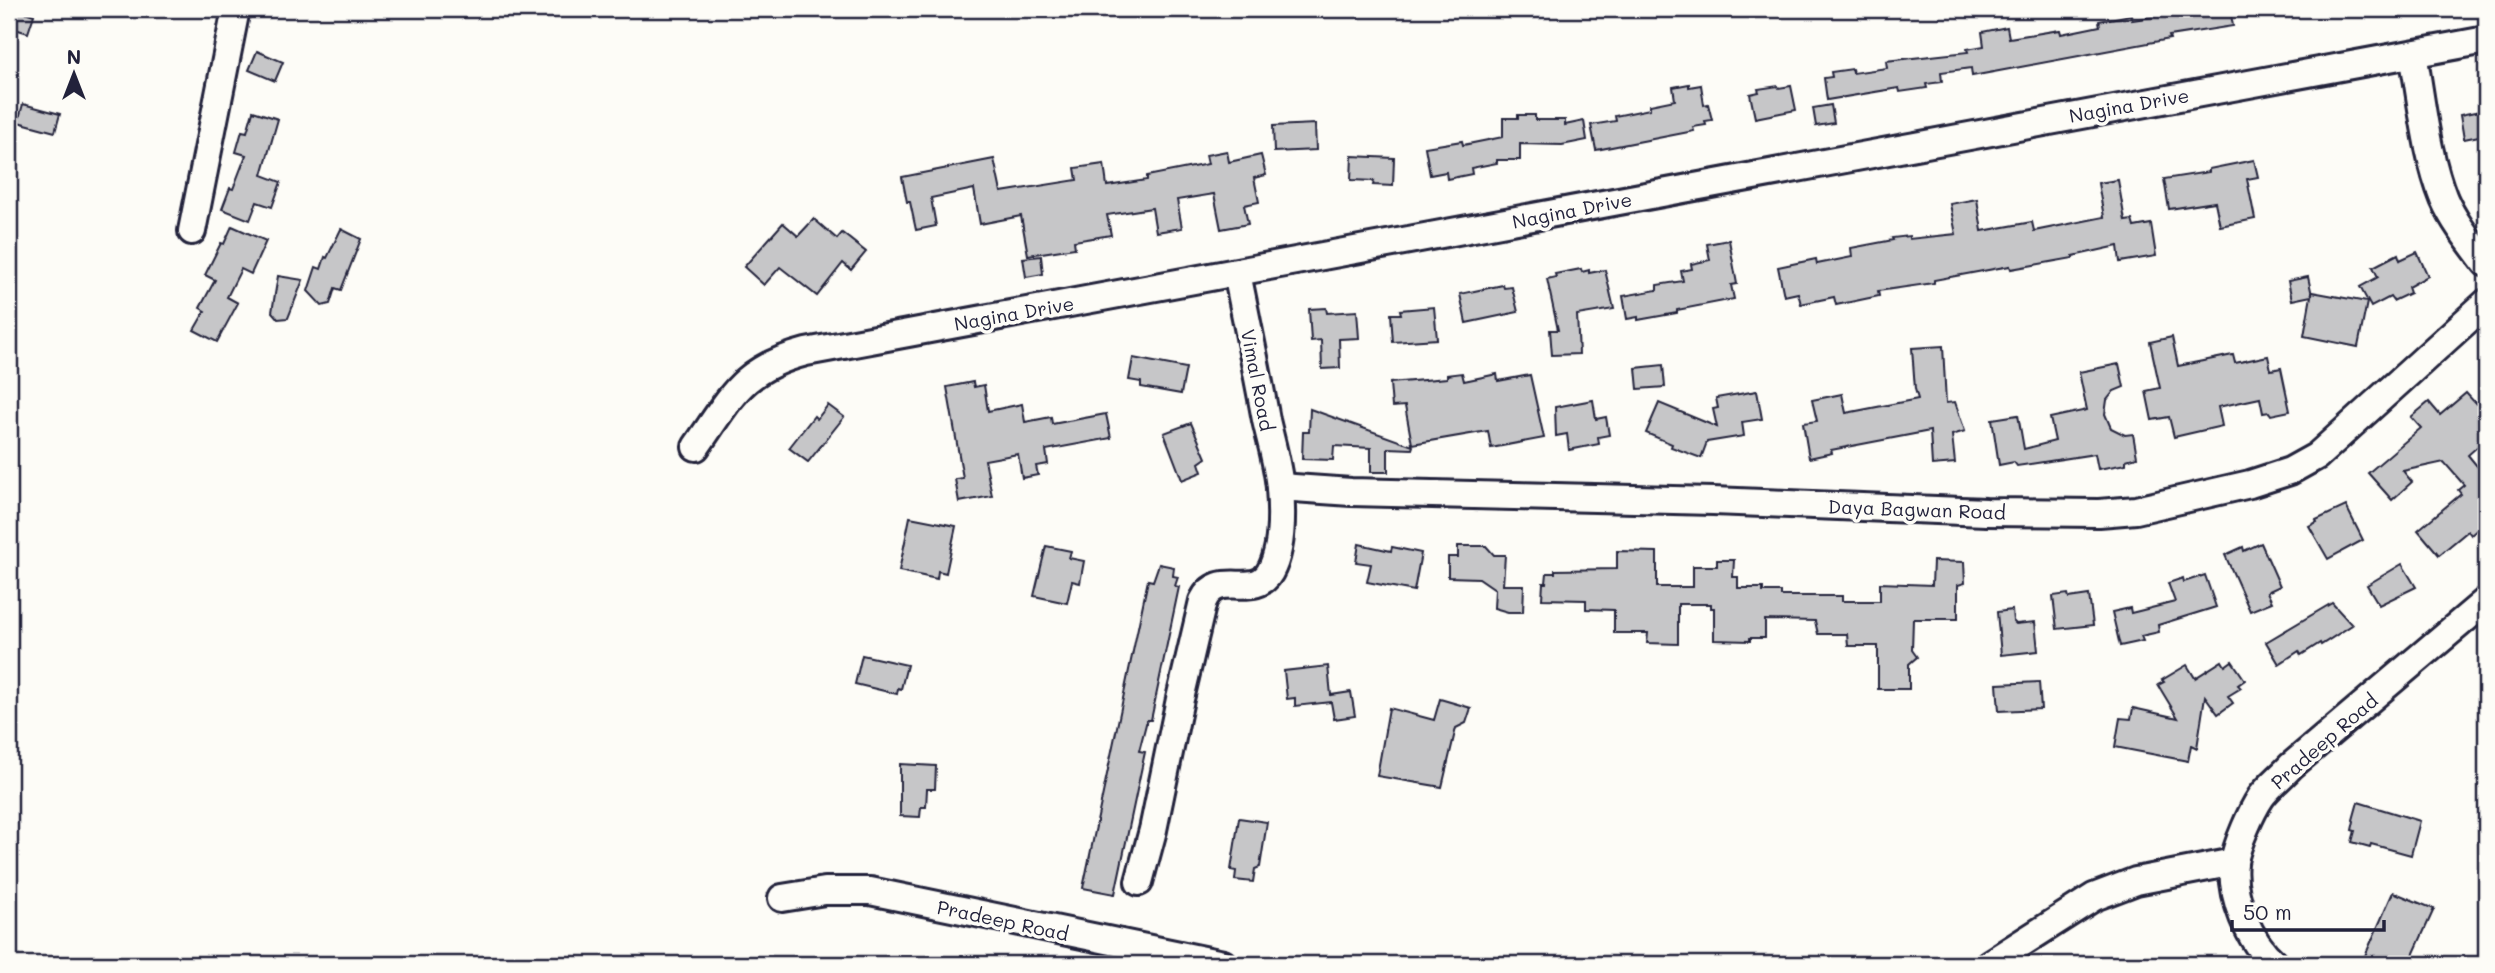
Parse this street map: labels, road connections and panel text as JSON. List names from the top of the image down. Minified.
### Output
{"streets":{"street":["Nagina Drive","Vimal Road","Daya Bagwan Road","Pradeep Road"]},"crossings":[["Nagina Drive","Vimal Road"],["Vimal Road","Daya Bagwan Road"]],"scale_bar":"50 m","north":"top"}
